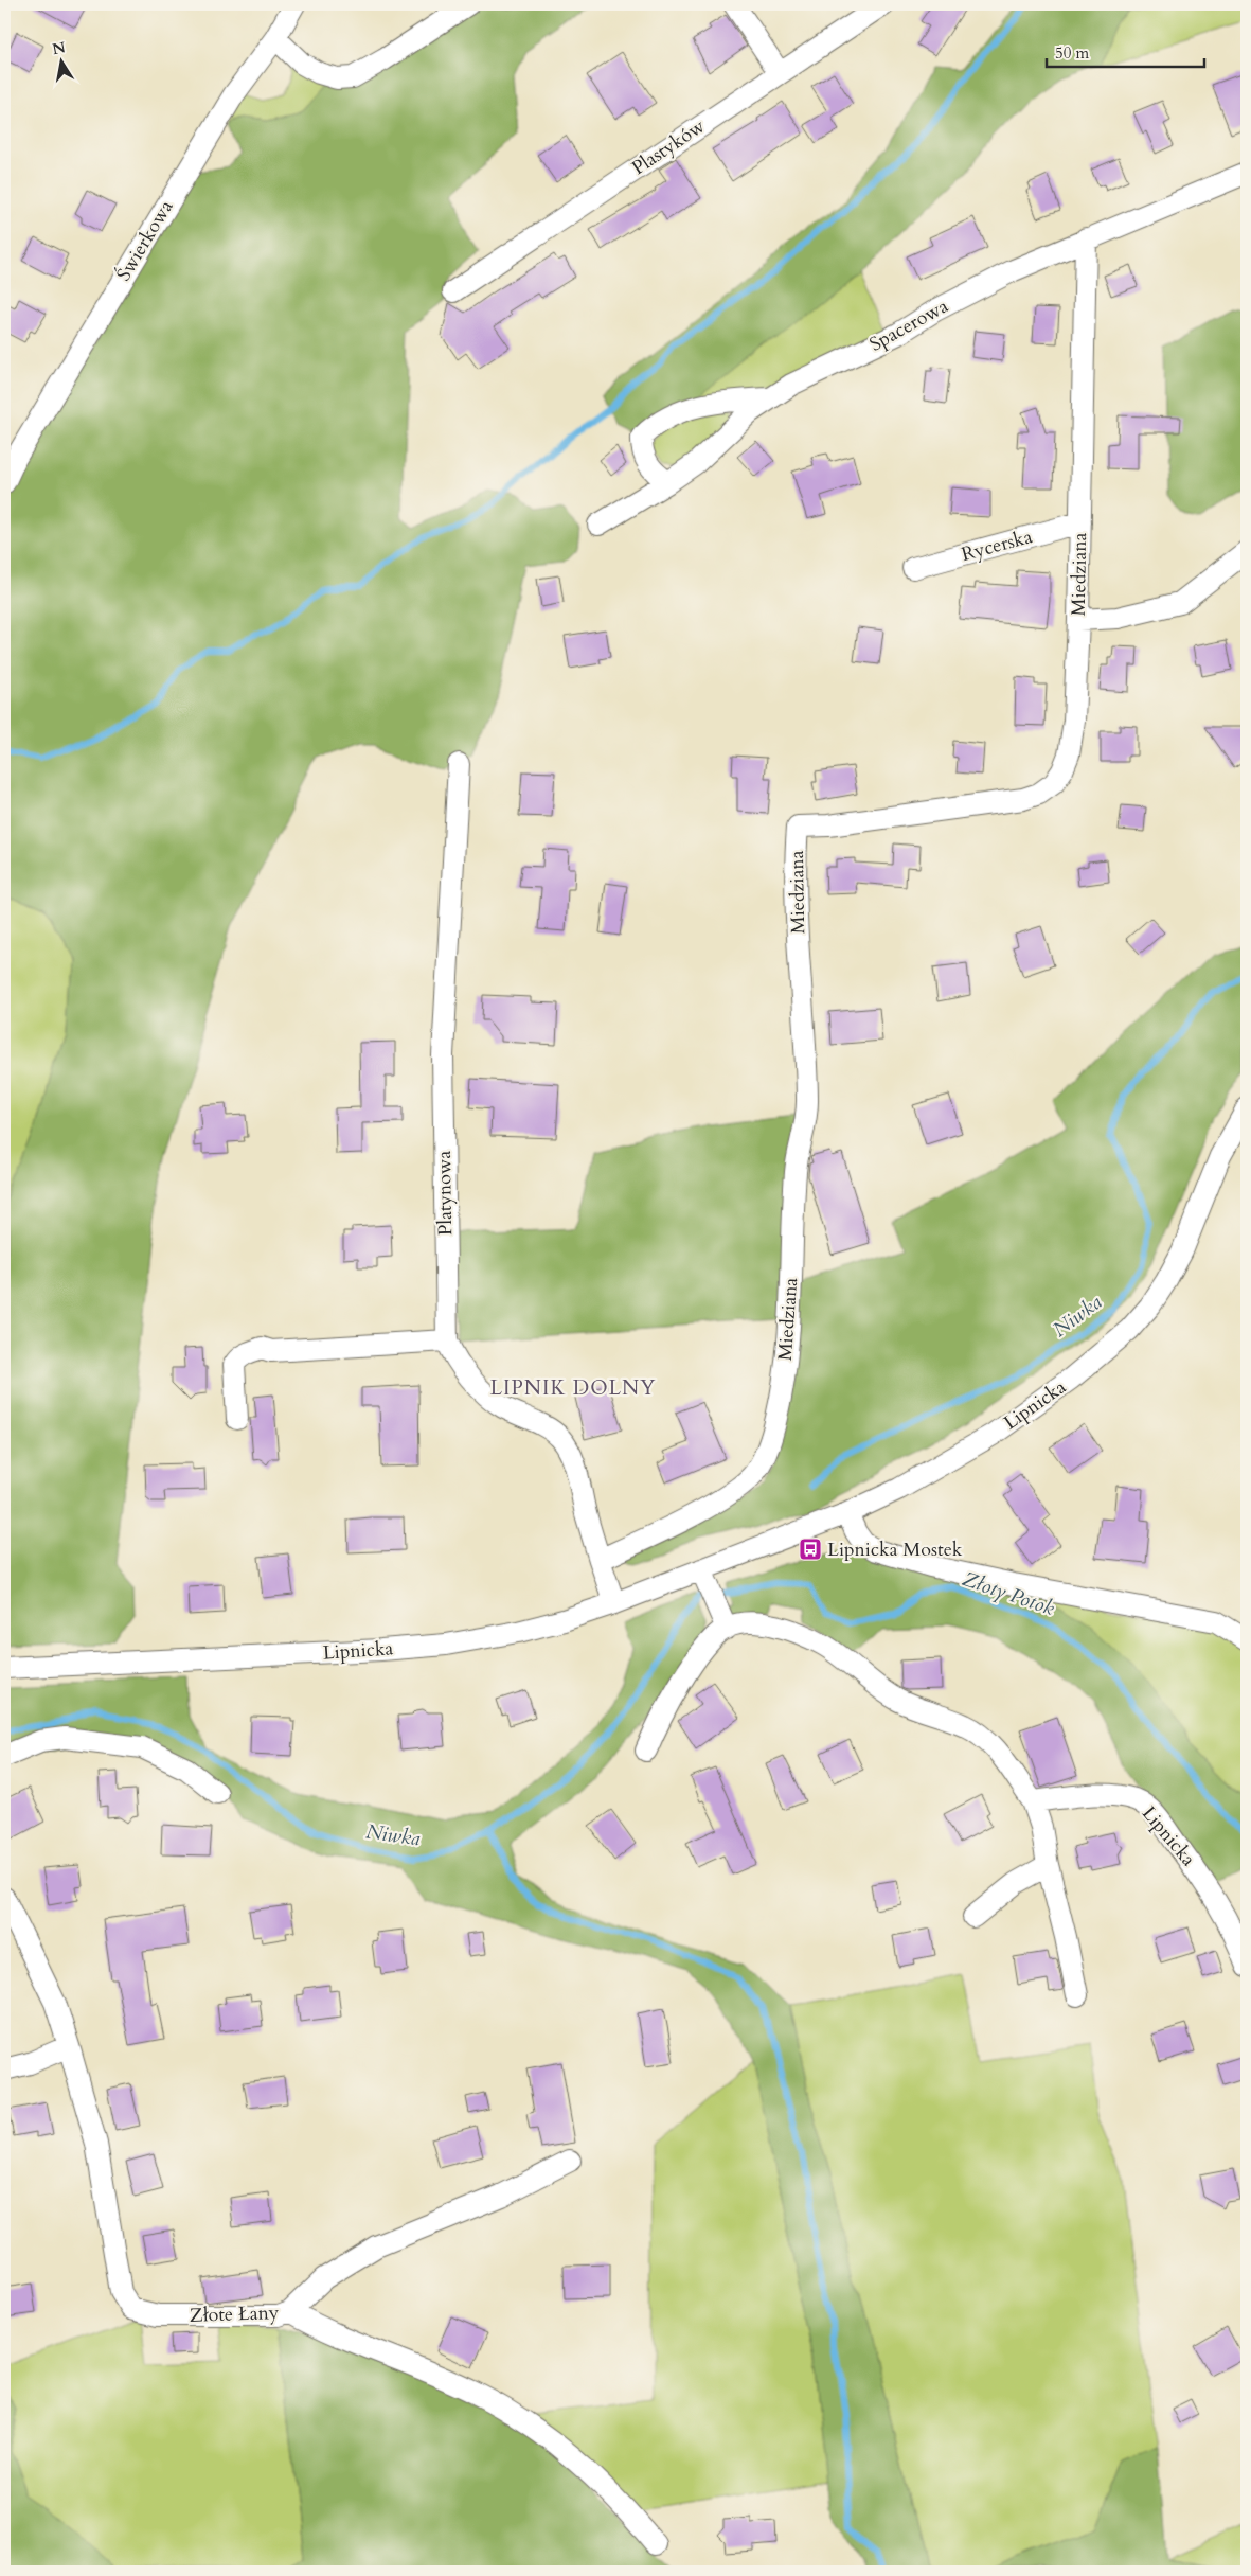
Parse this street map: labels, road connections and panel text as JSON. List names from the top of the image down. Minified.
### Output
{"streets":{"street":["Plastyków","Świerkowa","Spacerowa","Rycerska","Miedziana","Platynowa","Lipnicka","Złote Łany"]},"crossings":[["Spacerowa","Miedziana"],["Rycerska","Miedziana"],["Miedziana","Platynowa"]],"districts":["LIPNIK DOLNY"],"water":["Niwka","Złoty Potok"],"places":{"bus stop":["Lipnicka Mostek"]},"scale_bar":"50 m","north":"top"}
